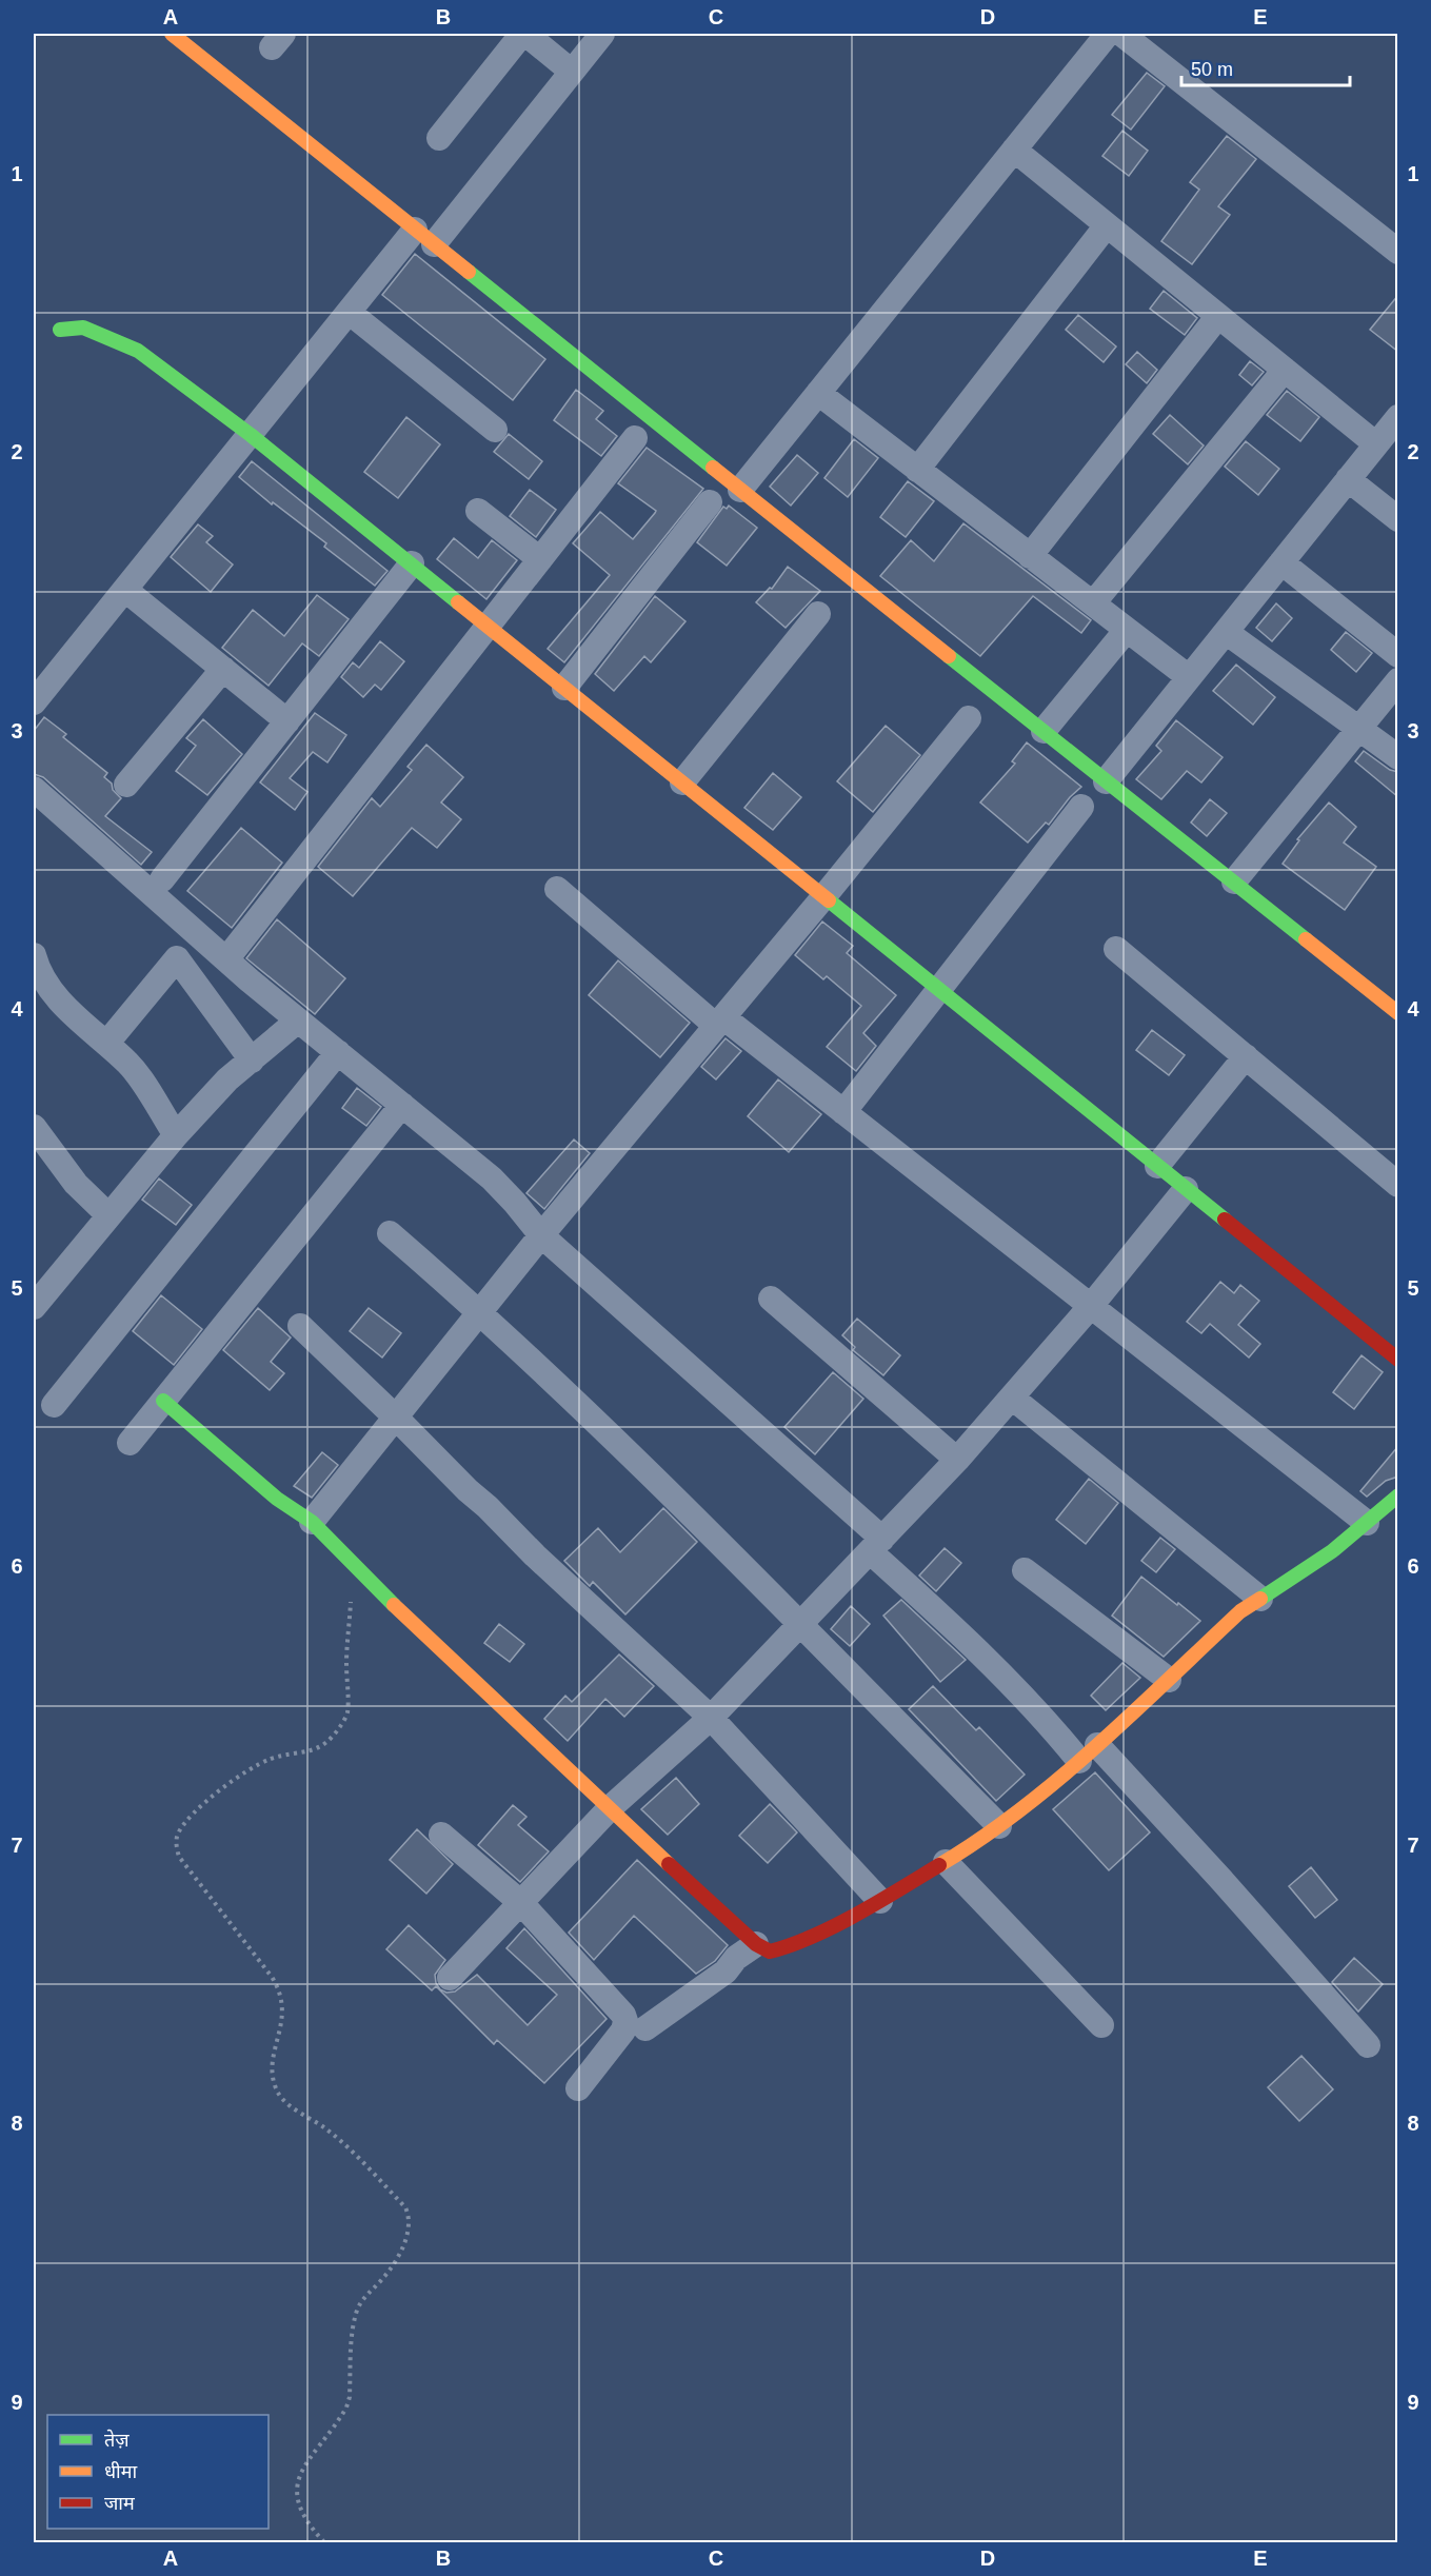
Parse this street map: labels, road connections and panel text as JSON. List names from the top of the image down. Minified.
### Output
{"legend":["तेज़","धीमा","जाम"],"scale_bar":"50 m","grid":{"columns":["A","B","C","D","E"],"rows":["1","2","3","4","5","6","7","8","9"]}}
